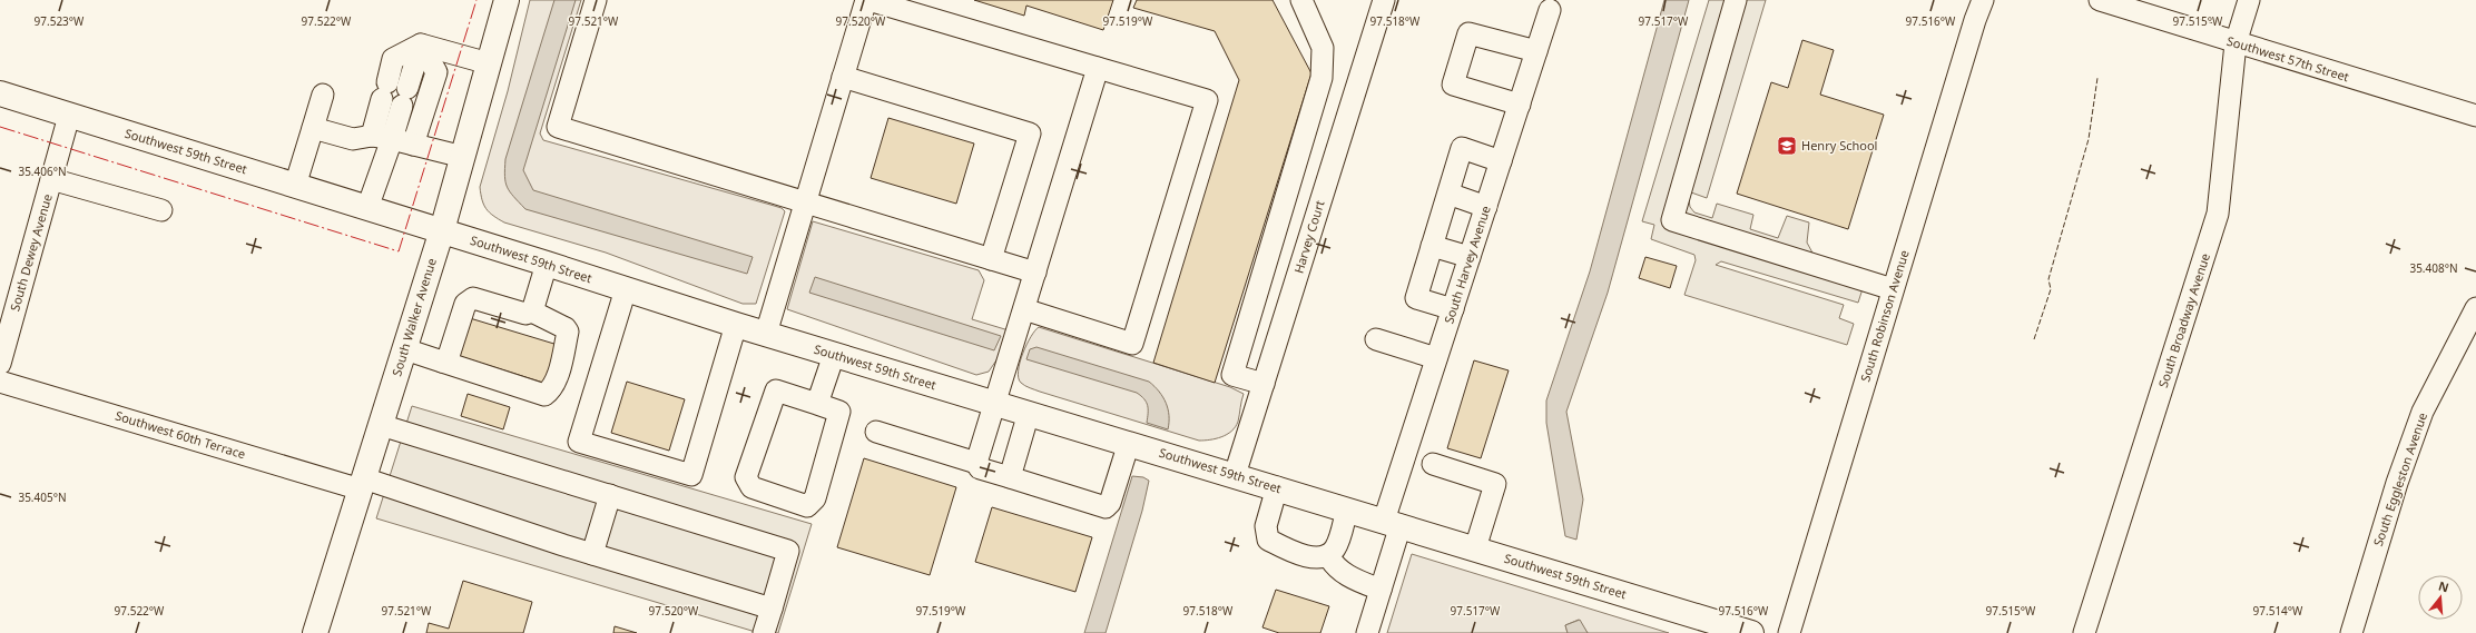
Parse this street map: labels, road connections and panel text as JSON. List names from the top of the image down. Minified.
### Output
{"streets":{"main road":["Southwest 59th Street","South Walker Avenue"],"street":["Southwest 57th Street","Harvey Court","South Dewey Avenue","South Harvey Avenue","South Robinson Avenue","South Broadway Avenue","Southwest 60th Terrace","South Eggleston Avenue"]},"crossings":[["Southwest 57th Street","South Broadway Avenue"],["Southwest 59th Street","Harvey Court"],["Southwest 59th Street","South Dewey Avenue"],["Southwest 59th Street","South Harvey Avenue"],["Southwest 59th Street","South Walker Avenue"],["South Walker Avenue","Southwest 60th Terrace"]],"places":{"school or university":["Henry School"]},"north":"top","coordinates":["97.523°W","97.522°W","97.521°W","97.520°W","97.519°W","97.518°W","97.517°W","97.516°W","97.515°W","35.406°N","35.408°N","35.405°N","97.514°W"]}
